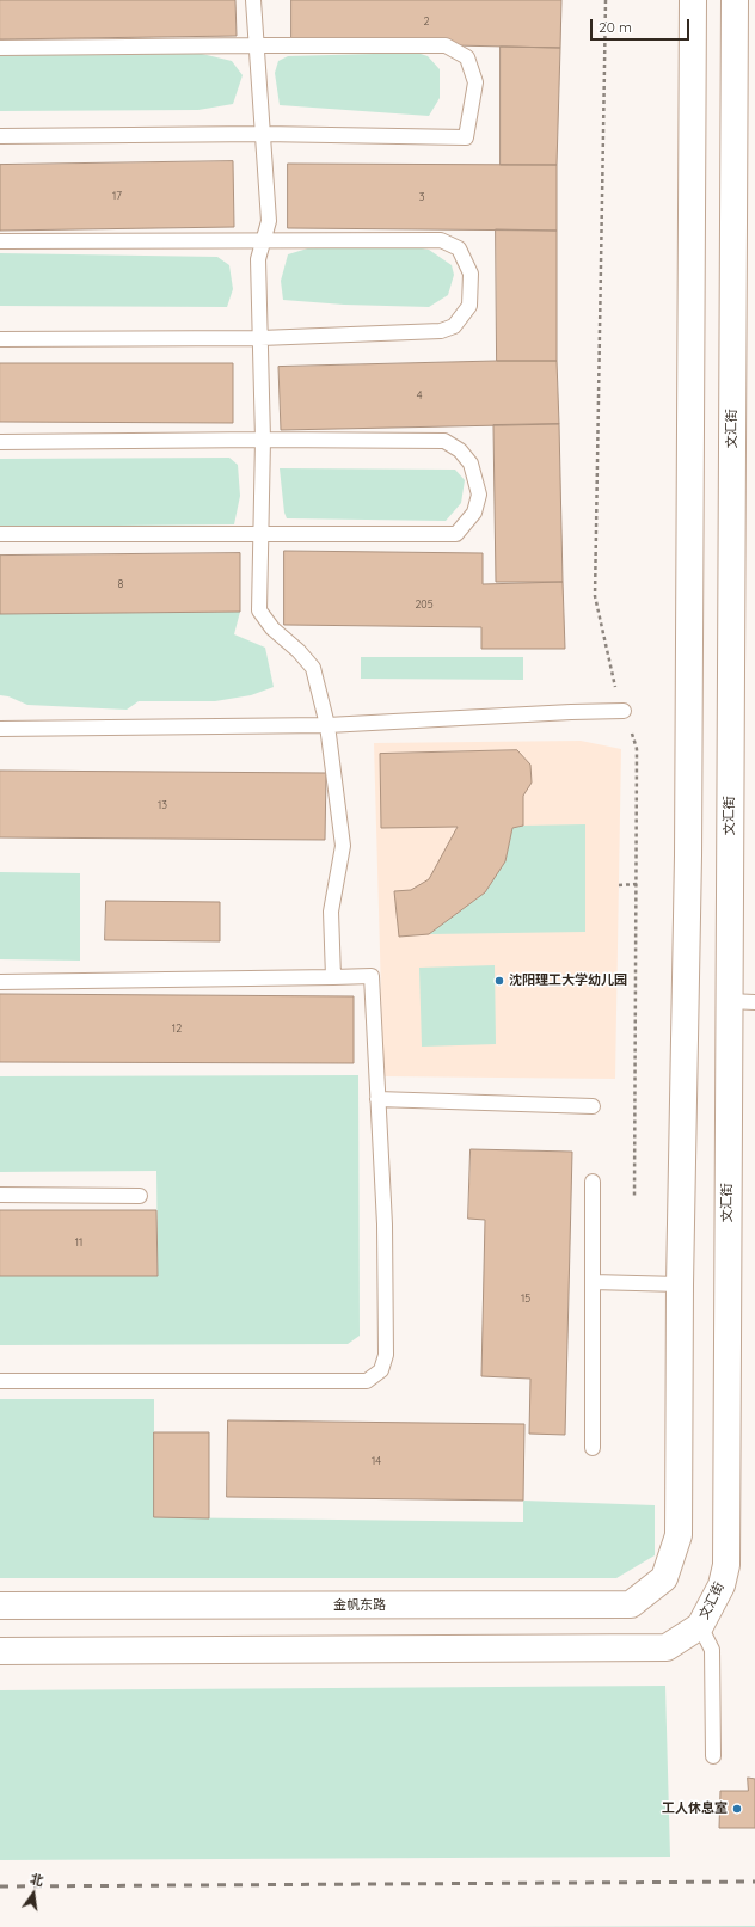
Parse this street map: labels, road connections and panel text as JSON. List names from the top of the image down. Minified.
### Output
{"streets":{"street":["文汇街","金帆东路"]},"places":["沈阳理工大学幼儿园","工人休息室"],"house_numbers":["2","17","3","4","8","205","13","12","11","15","14"],"scale_bar":"20 m","north":"top"}
